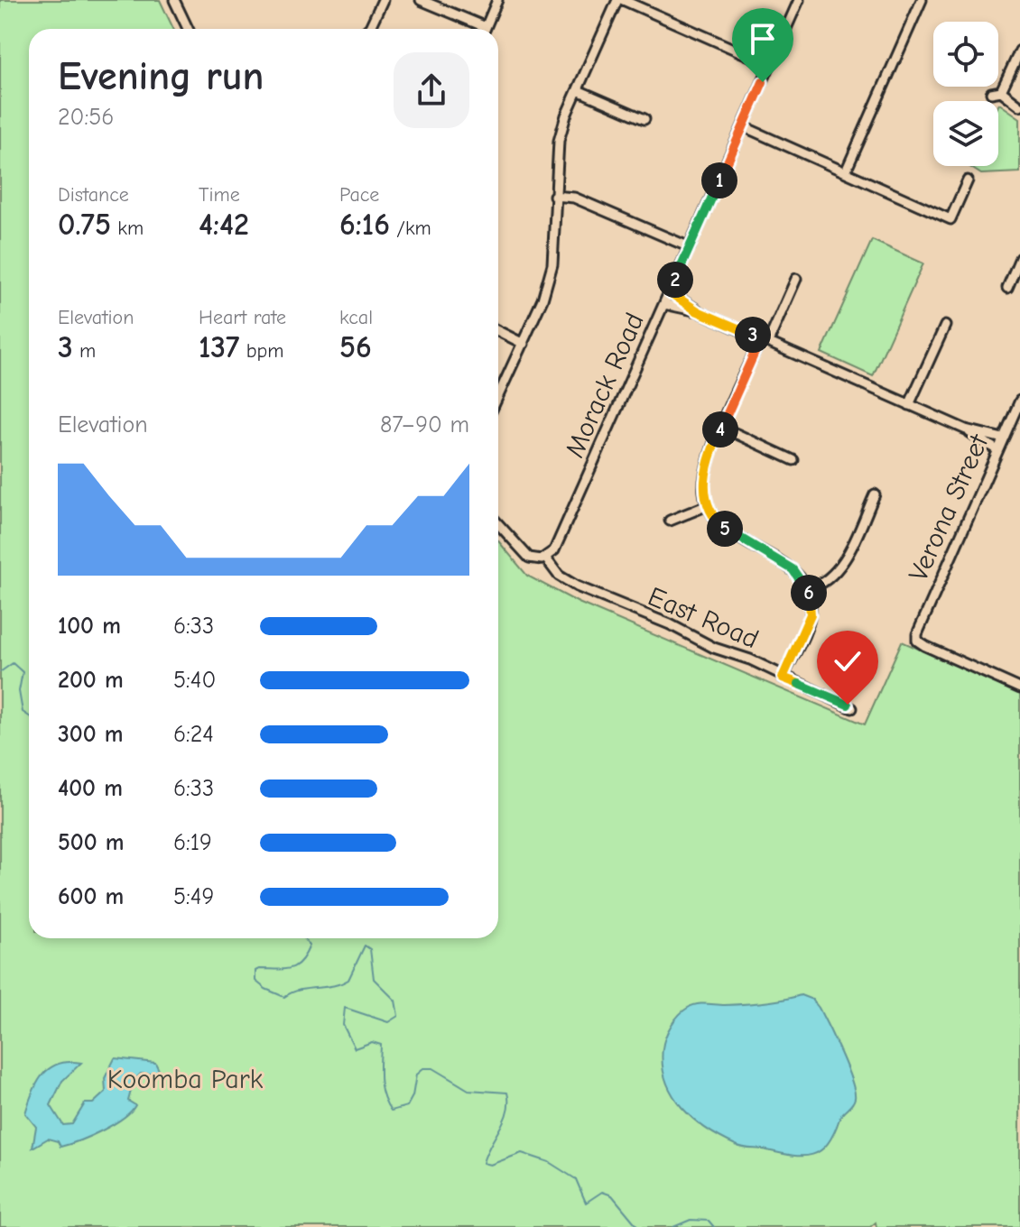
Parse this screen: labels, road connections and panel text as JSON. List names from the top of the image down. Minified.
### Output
{"streets":{"street":["Morack Road","Verona Street","East Road"]},"crossings":[["Morack Road","East Road"]],"parks":["Koomba Park"],"page":{"heading":["Evening run","20:56"],"stats":[["Distance","0.75 km"],["Time","4:42"],["Pace","6:16 /km"],["Elevation","3 m"],["Heart rate","137 bpm"],["kcal","56"]],"pins":["1","2","3","4","5","6"],"chart":["Elevation","87–90 m"],"list":[{"name":"100 m","note":"6:33"},{"name":"200 m","note":"5:40"},{"name":"300 m","note":"6:24"},{"name":"400 m","note":"6:33"},{"name":"500 m","note":"6:19"},{"name":"600 m","note":"5:49"}]}}
